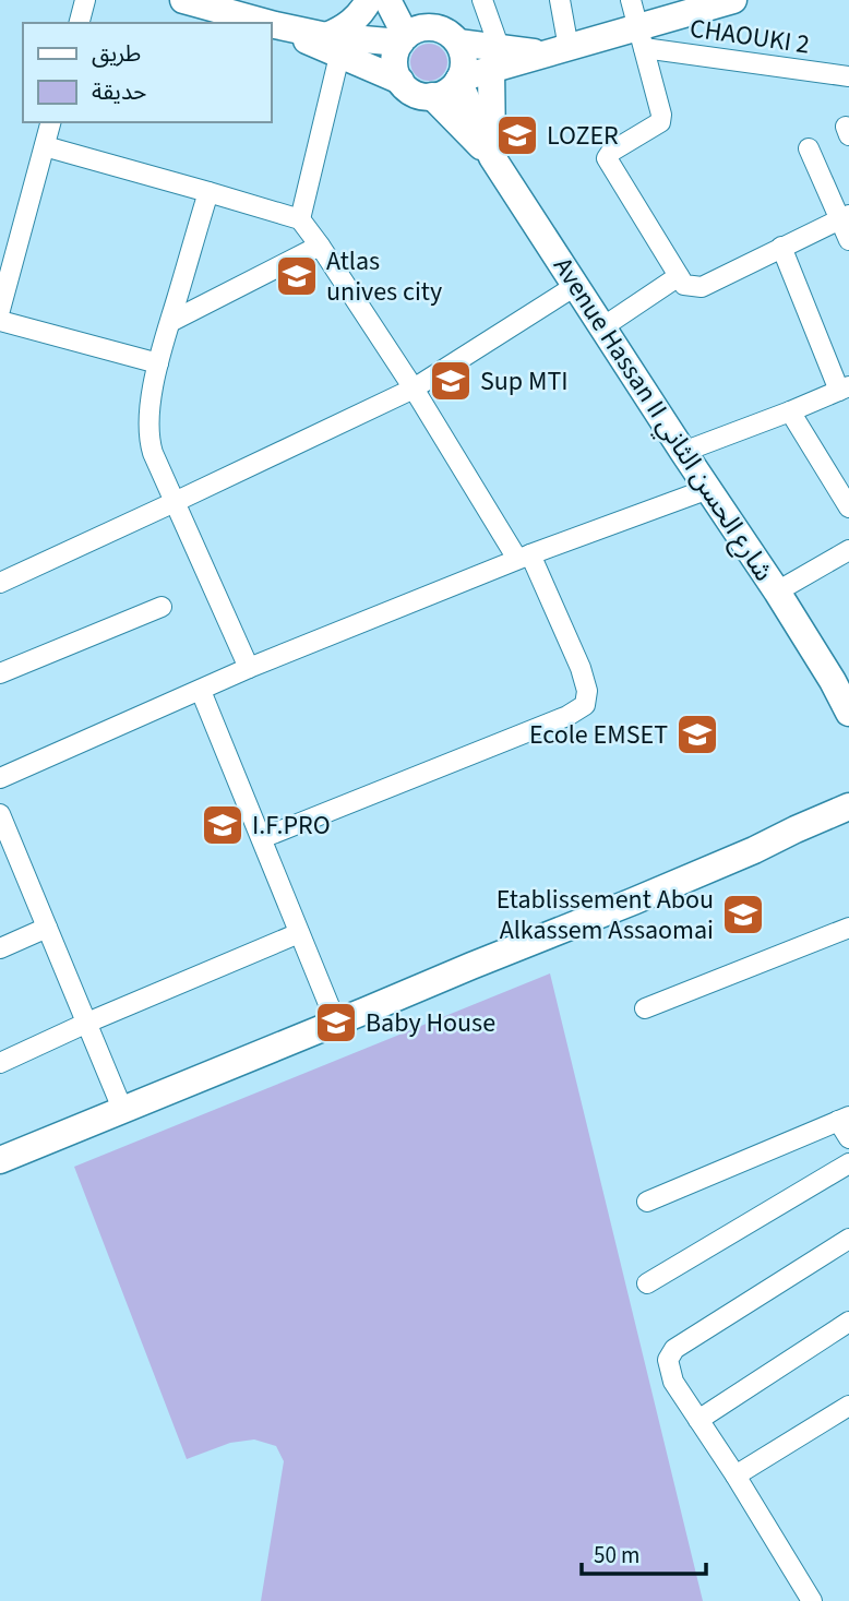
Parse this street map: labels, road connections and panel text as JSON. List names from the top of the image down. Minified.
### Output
{"streets":{"street":["CHAOUKI 2","Avenue Hassan II شارع الحسن الثاني"]},"places":{"school or university":["LOZER","Atlas unives city","Sup MTI","Ecole EMSET","I.F.PRO","Etablissement Abou Alkassem Assaomai","Baby House"]},"legend":["طريق","حديقة"],"scale_bar":"50 m"}
